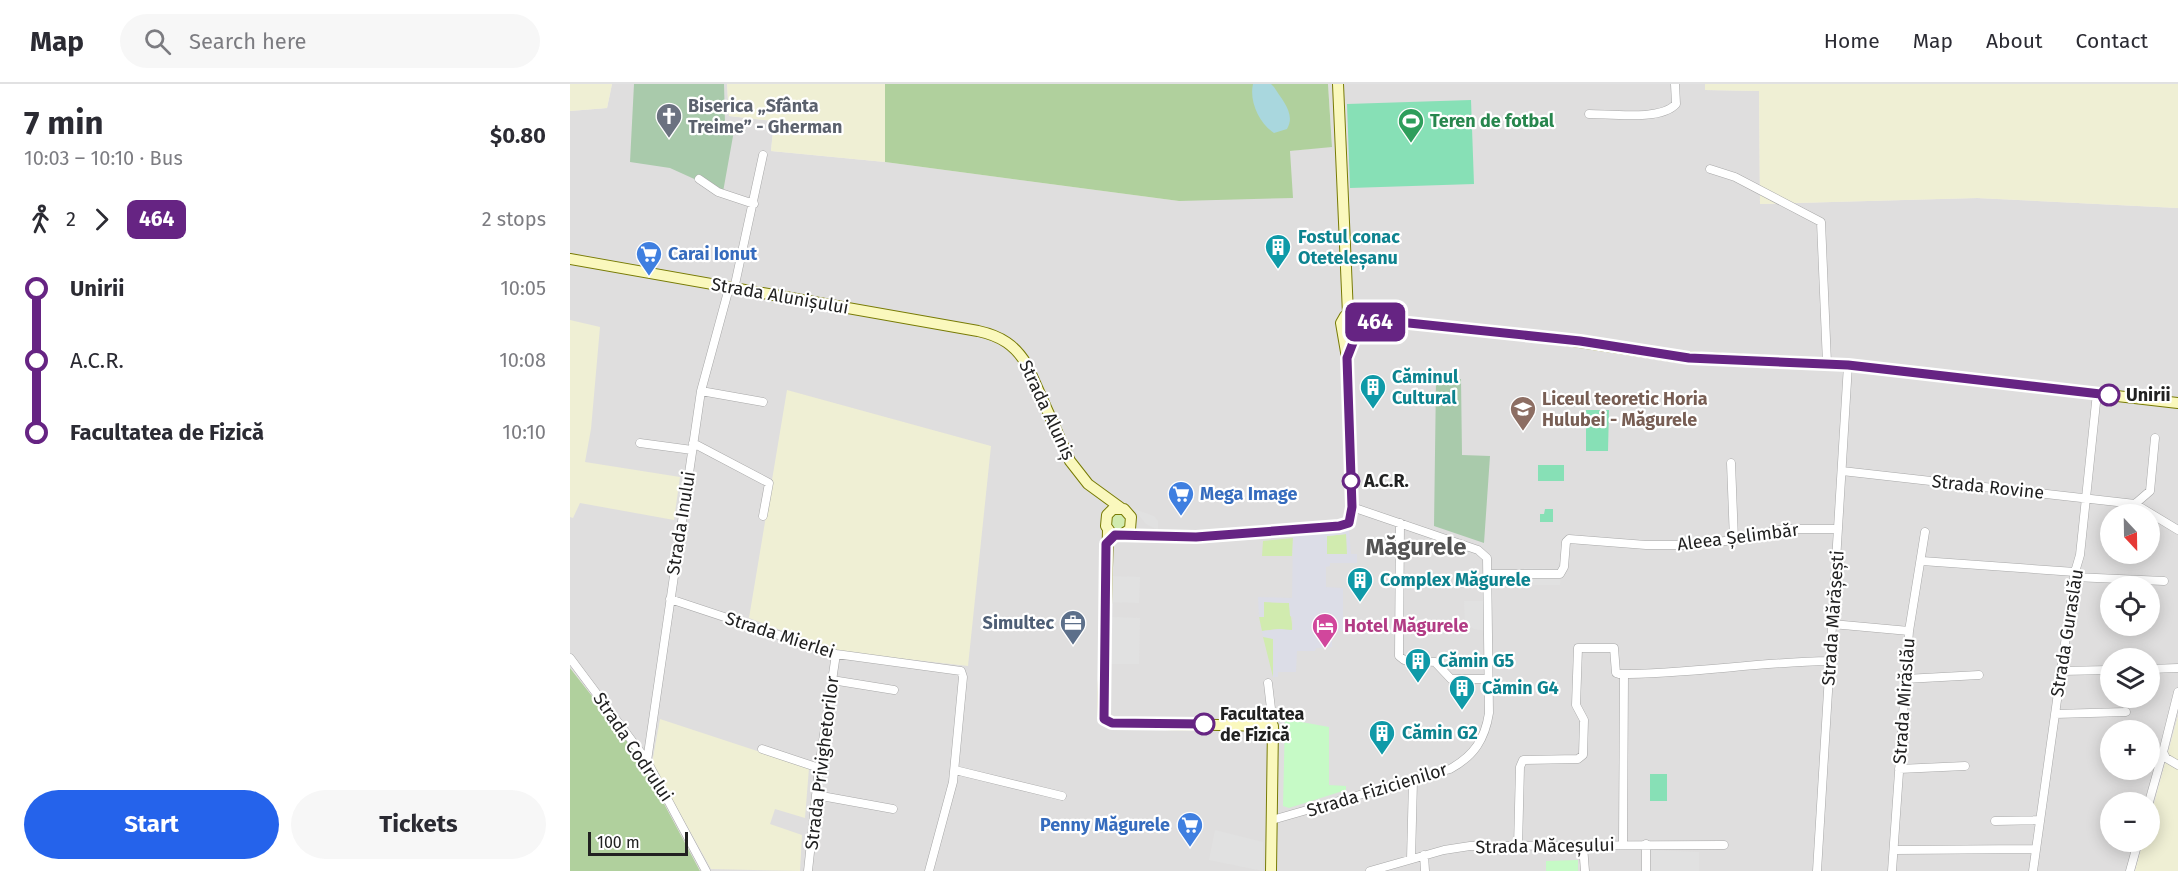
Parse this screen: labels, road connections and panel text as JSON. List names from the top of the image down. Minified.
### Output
{"streets":{"main road":["Strada Alunișului","Strada Aluniș"],"street":["Strada Rovine","Strada Inului","Aleea Șelimbăr","Strada Mărășești","Strada Guraslău","Strada Mierlei","Strada Mirăslău","Strada Codrului","Strada Privighetorilor","Strada Fizicienilor","Strada Măceșului"]},"crossings":[["Strada Alunișului","Strada Aluniș"],["Strada Alunișului","Strada Inului"],["Strada Rovine","Strada Mărășești"],["Strada Rovine","Strada Guraslău"],["Strada Inului","Strada Mierlei"],["Strada Inului","Strada Codrului"],["Aleea Șelimbăr","Strada Mărășești"],["Aleea Șelimbăr","Strada Fizicienilor"],["Strada Mierlei","Strada Privighetorilor"]],"districts":["Măgurele"],"places":{"church":["Biserica „Sfânta Treime” - Gherman"],"sports":["Teren de fotbal"],"building":["Fostul conac Oteteleșanu","Căminul Cultural","Complex Măgurele","Cămin G5","Cămin G4","Cămin G2"],"supermarket":["Carai Ionut","Mega Image","Penny Măgurele"],"other":["Unirii","A.C.R.","Facultatea de Fizică"],"school or university":["Liceul teoretic Horia Hulubei - Măgurele"],"office":["Simultec"],"hotel":["Hotel Măgurele"]},"lines":["bus line 464"],"scale_bar":"100 m","north":"bottom","page":{"header":"Map","search":"Search here","nav":["Home","Map","About","Contact"],"heading":["7 min","10:03 – 10:10 · Bus","$0.80"],"on_map":"464","legs":["2","464","2 stops"],"list":[{"name":"Unirii","value":"10:05"},{"name":"A.C.R.","value":"10:08"},{"name":"Facultatea de Fizică","value":"10:10"}],"map_buttons":["+","−"],"buttons":["Start","Tickets"],"scale":"100 m"}}
